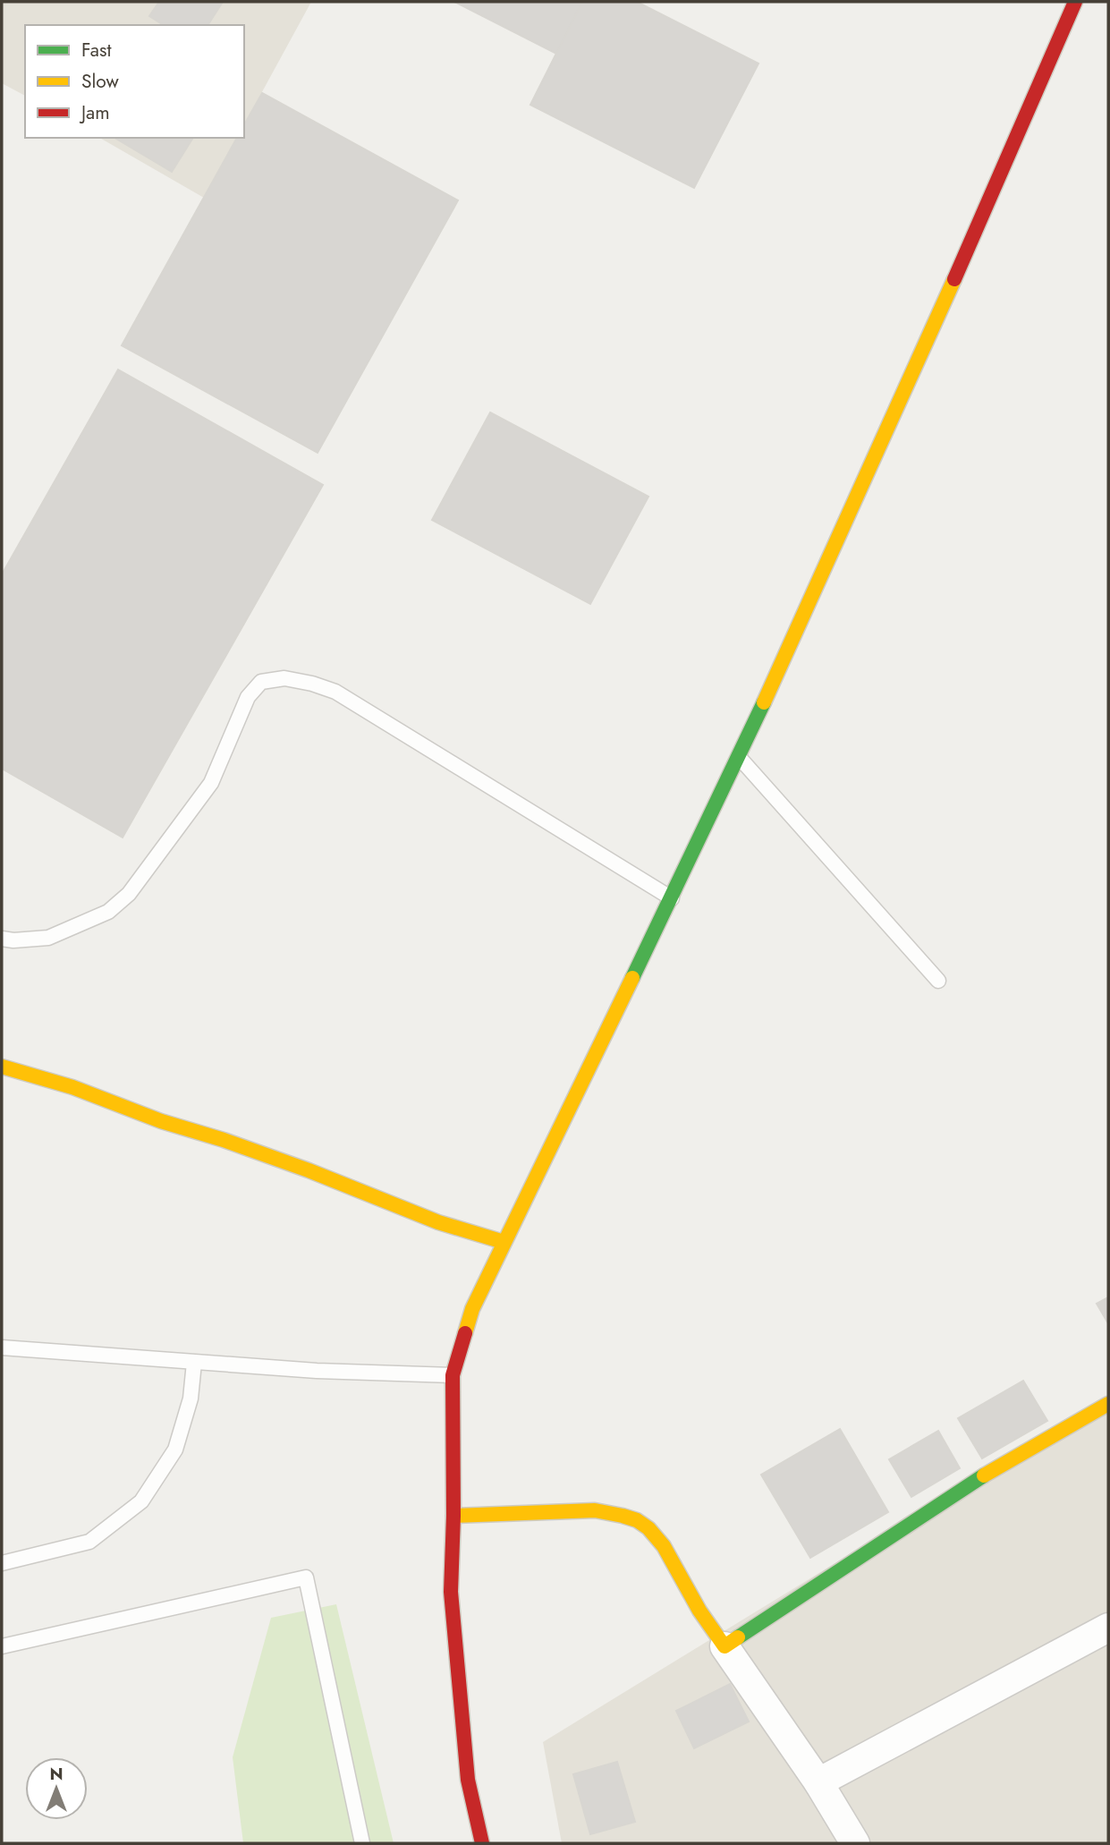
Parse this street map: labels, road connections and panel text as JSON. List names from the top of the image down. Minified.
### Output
{"legend":["Fast","Slow","Jam"],"north":"top"}
